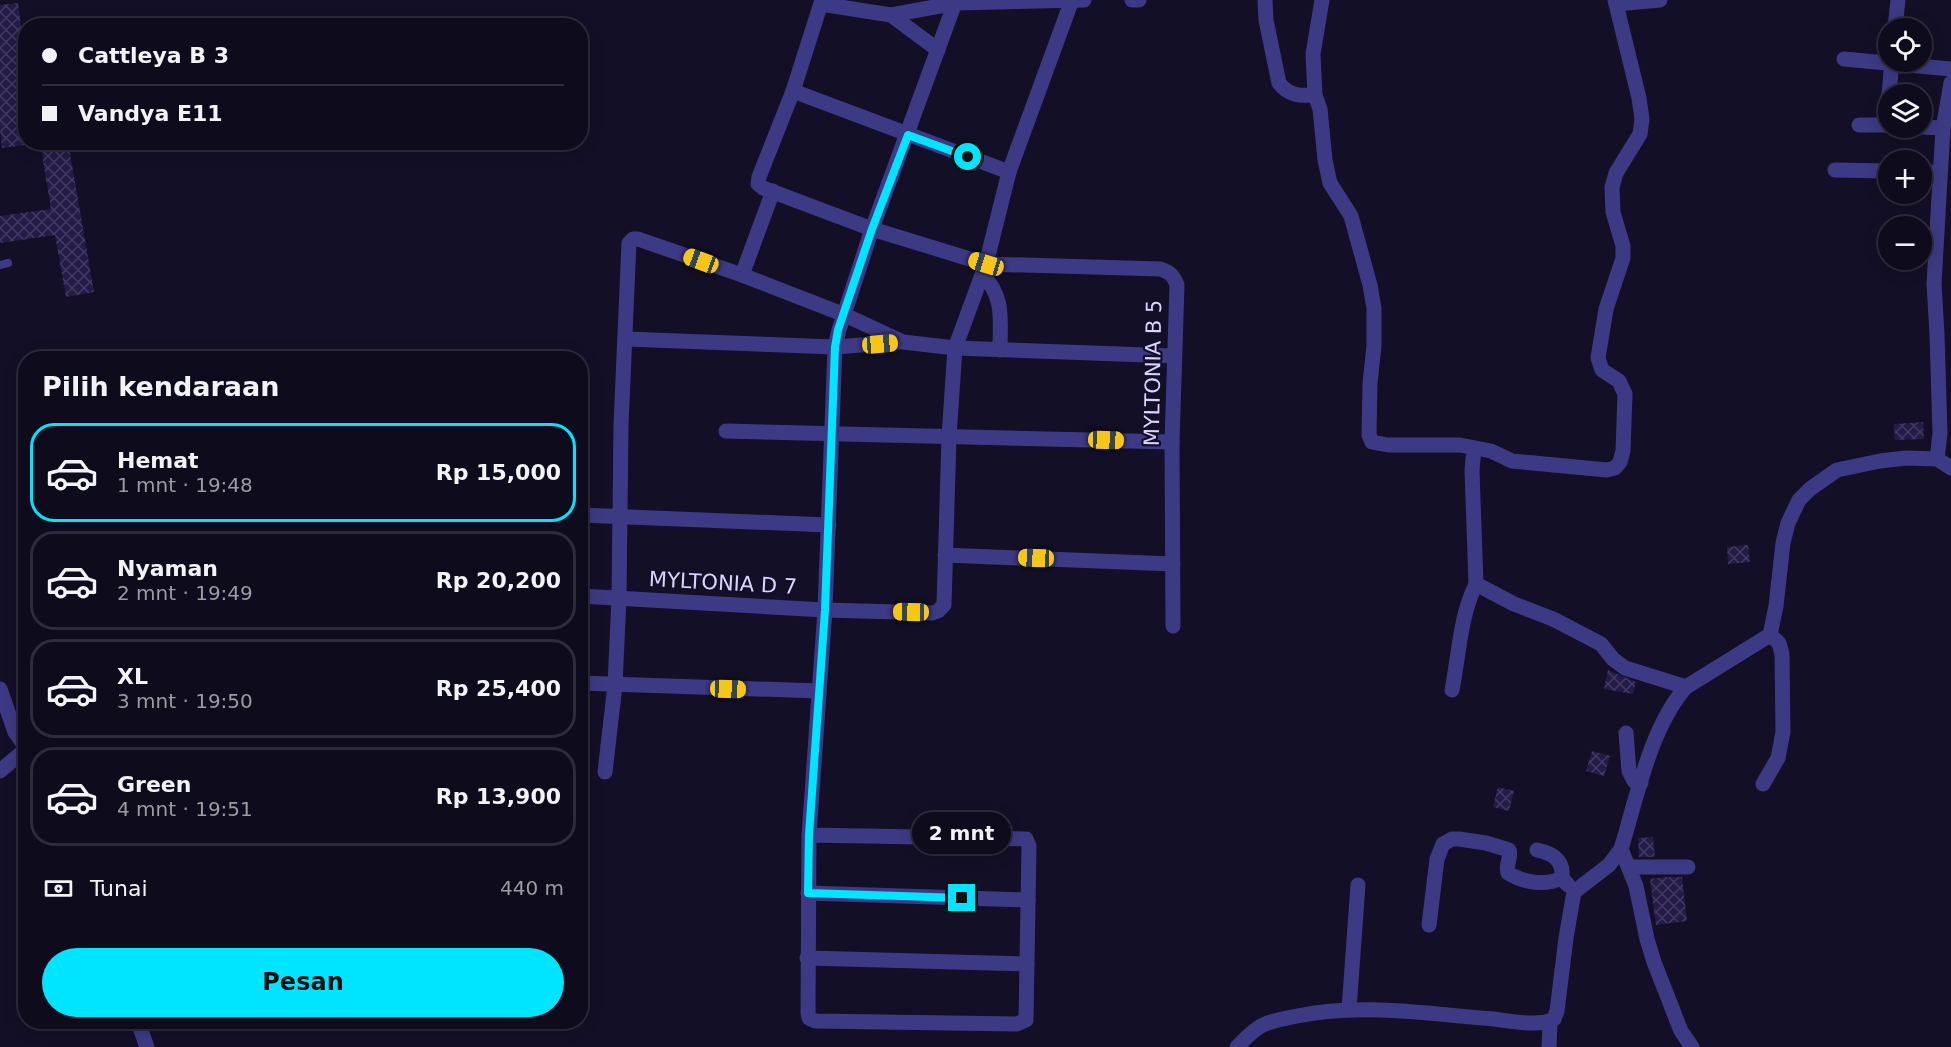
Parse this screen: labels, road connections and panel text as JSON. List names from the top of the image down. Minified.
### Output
{"streets":{"street":["MYLTONIA B 5","MYLTONIA D 7"]},"crossings":[["MYLTONIA B 5","MYLTONIA D 7"]],"page":{"map_buttons":["+","−"],"banner":["Cattleya B 3","Vandya E11"],"heading":"Pilih kendaraan","list":[{"name":"Hemat","note":"1 mnt · 19:48","value":"Rp 15,000"},{"name":"Nyaman","note":"2 mnt · 19:49","value":"Rp 20,200"},{"name":"XL","note":"3 mnt · 19:50","value":"Rp 25,400"},{"name":"Green","note":"4 mnt · 19:51","value":"Rp 13,900"}],"bubble":"2 mnt","pay":["Tunai","440 m"],"buttons":"Pesan"}}
